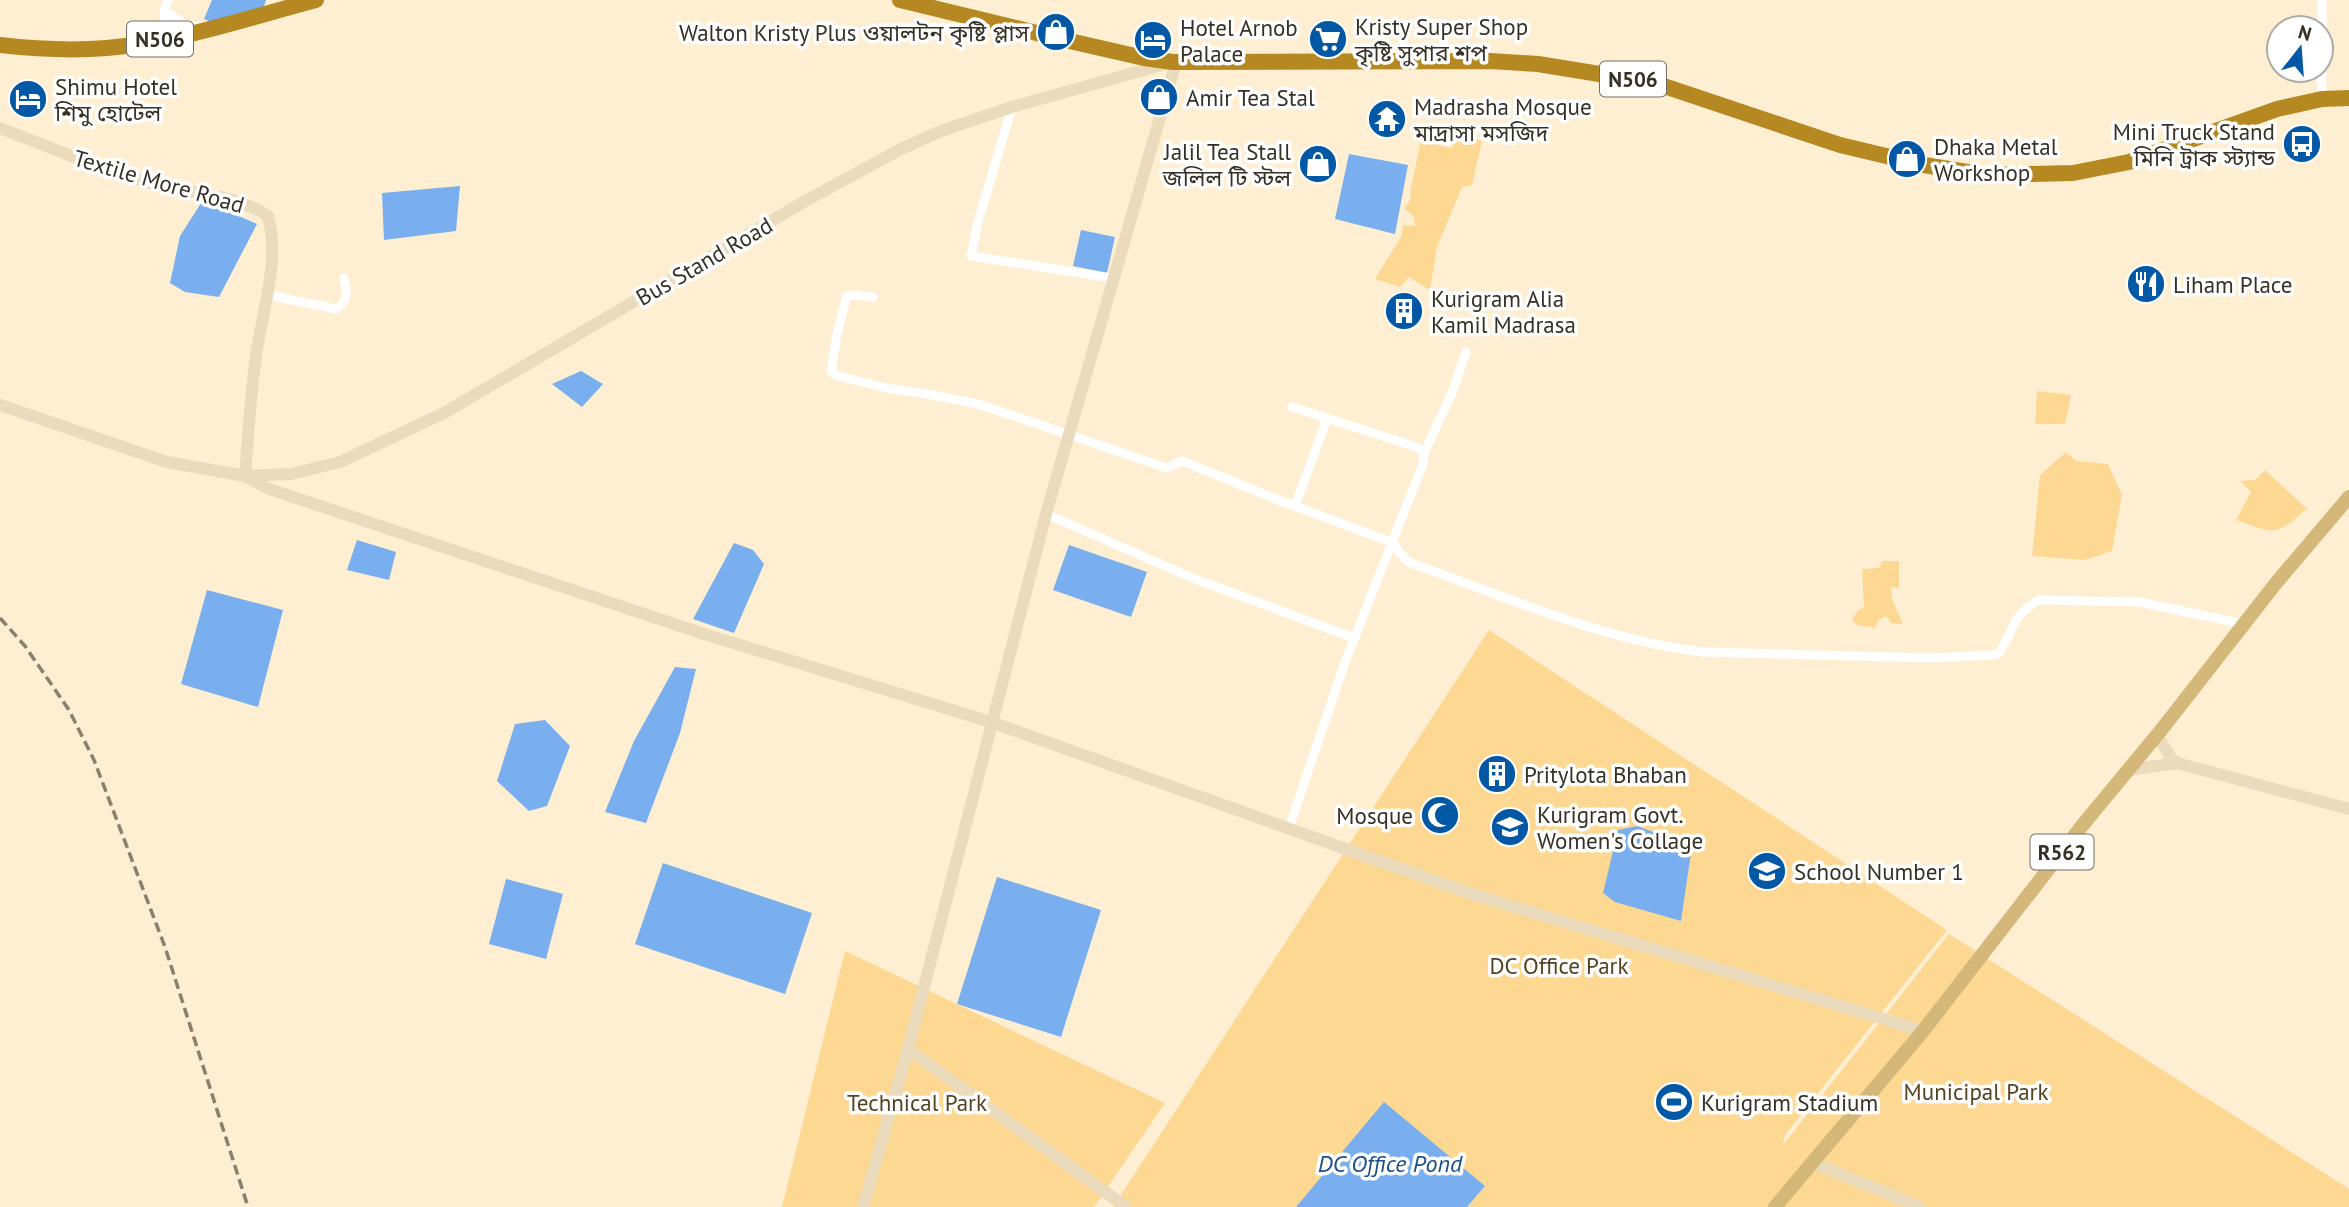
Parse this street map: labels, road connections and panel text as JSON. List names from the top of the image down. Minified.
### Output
{"streets":{"highway":["N506"],"main road":["R562"],"street":["Textile More Road","Bus Stand Road"]},"crossings":[["N506","Bus Stand Road"],["Textile More Road","Bus Stand Road"]],"water":["DC Office Pond"],"parks":["DC Office Park","Municipal Park","Technical Park"],"places":{"shop":["Walton Kristy Plus ওয়ালটন কৃষ্টি প্লাস","Amir Tea Stal","Dhaka Metal Workshop","Jalil Tea Stall জলিল টি স্টল"],"supermarket":["Kristy Super Shop কৃষ্টি সুপার শপ"],"hotel":["Hotel Arnob Palace","Shimu Hotel শিমু হোটেল"],"temple":["Madrasha Mosque মাদ্রাসা মসজিদ"],"bus stop":["Mini Truck Stand মিনি ট্রাক স্ট্যান্ড"],"restaurant":["Liham Place"],"building":["Kurigram Alia Kamil Madrasa","Pritylota Bhaban"],"mosque":["Mosque"],"school or university":["Kurigram Govt. Women's Collage","School Number 1"],"sports":["Kurigram Stadium"]},"north":"top"}
